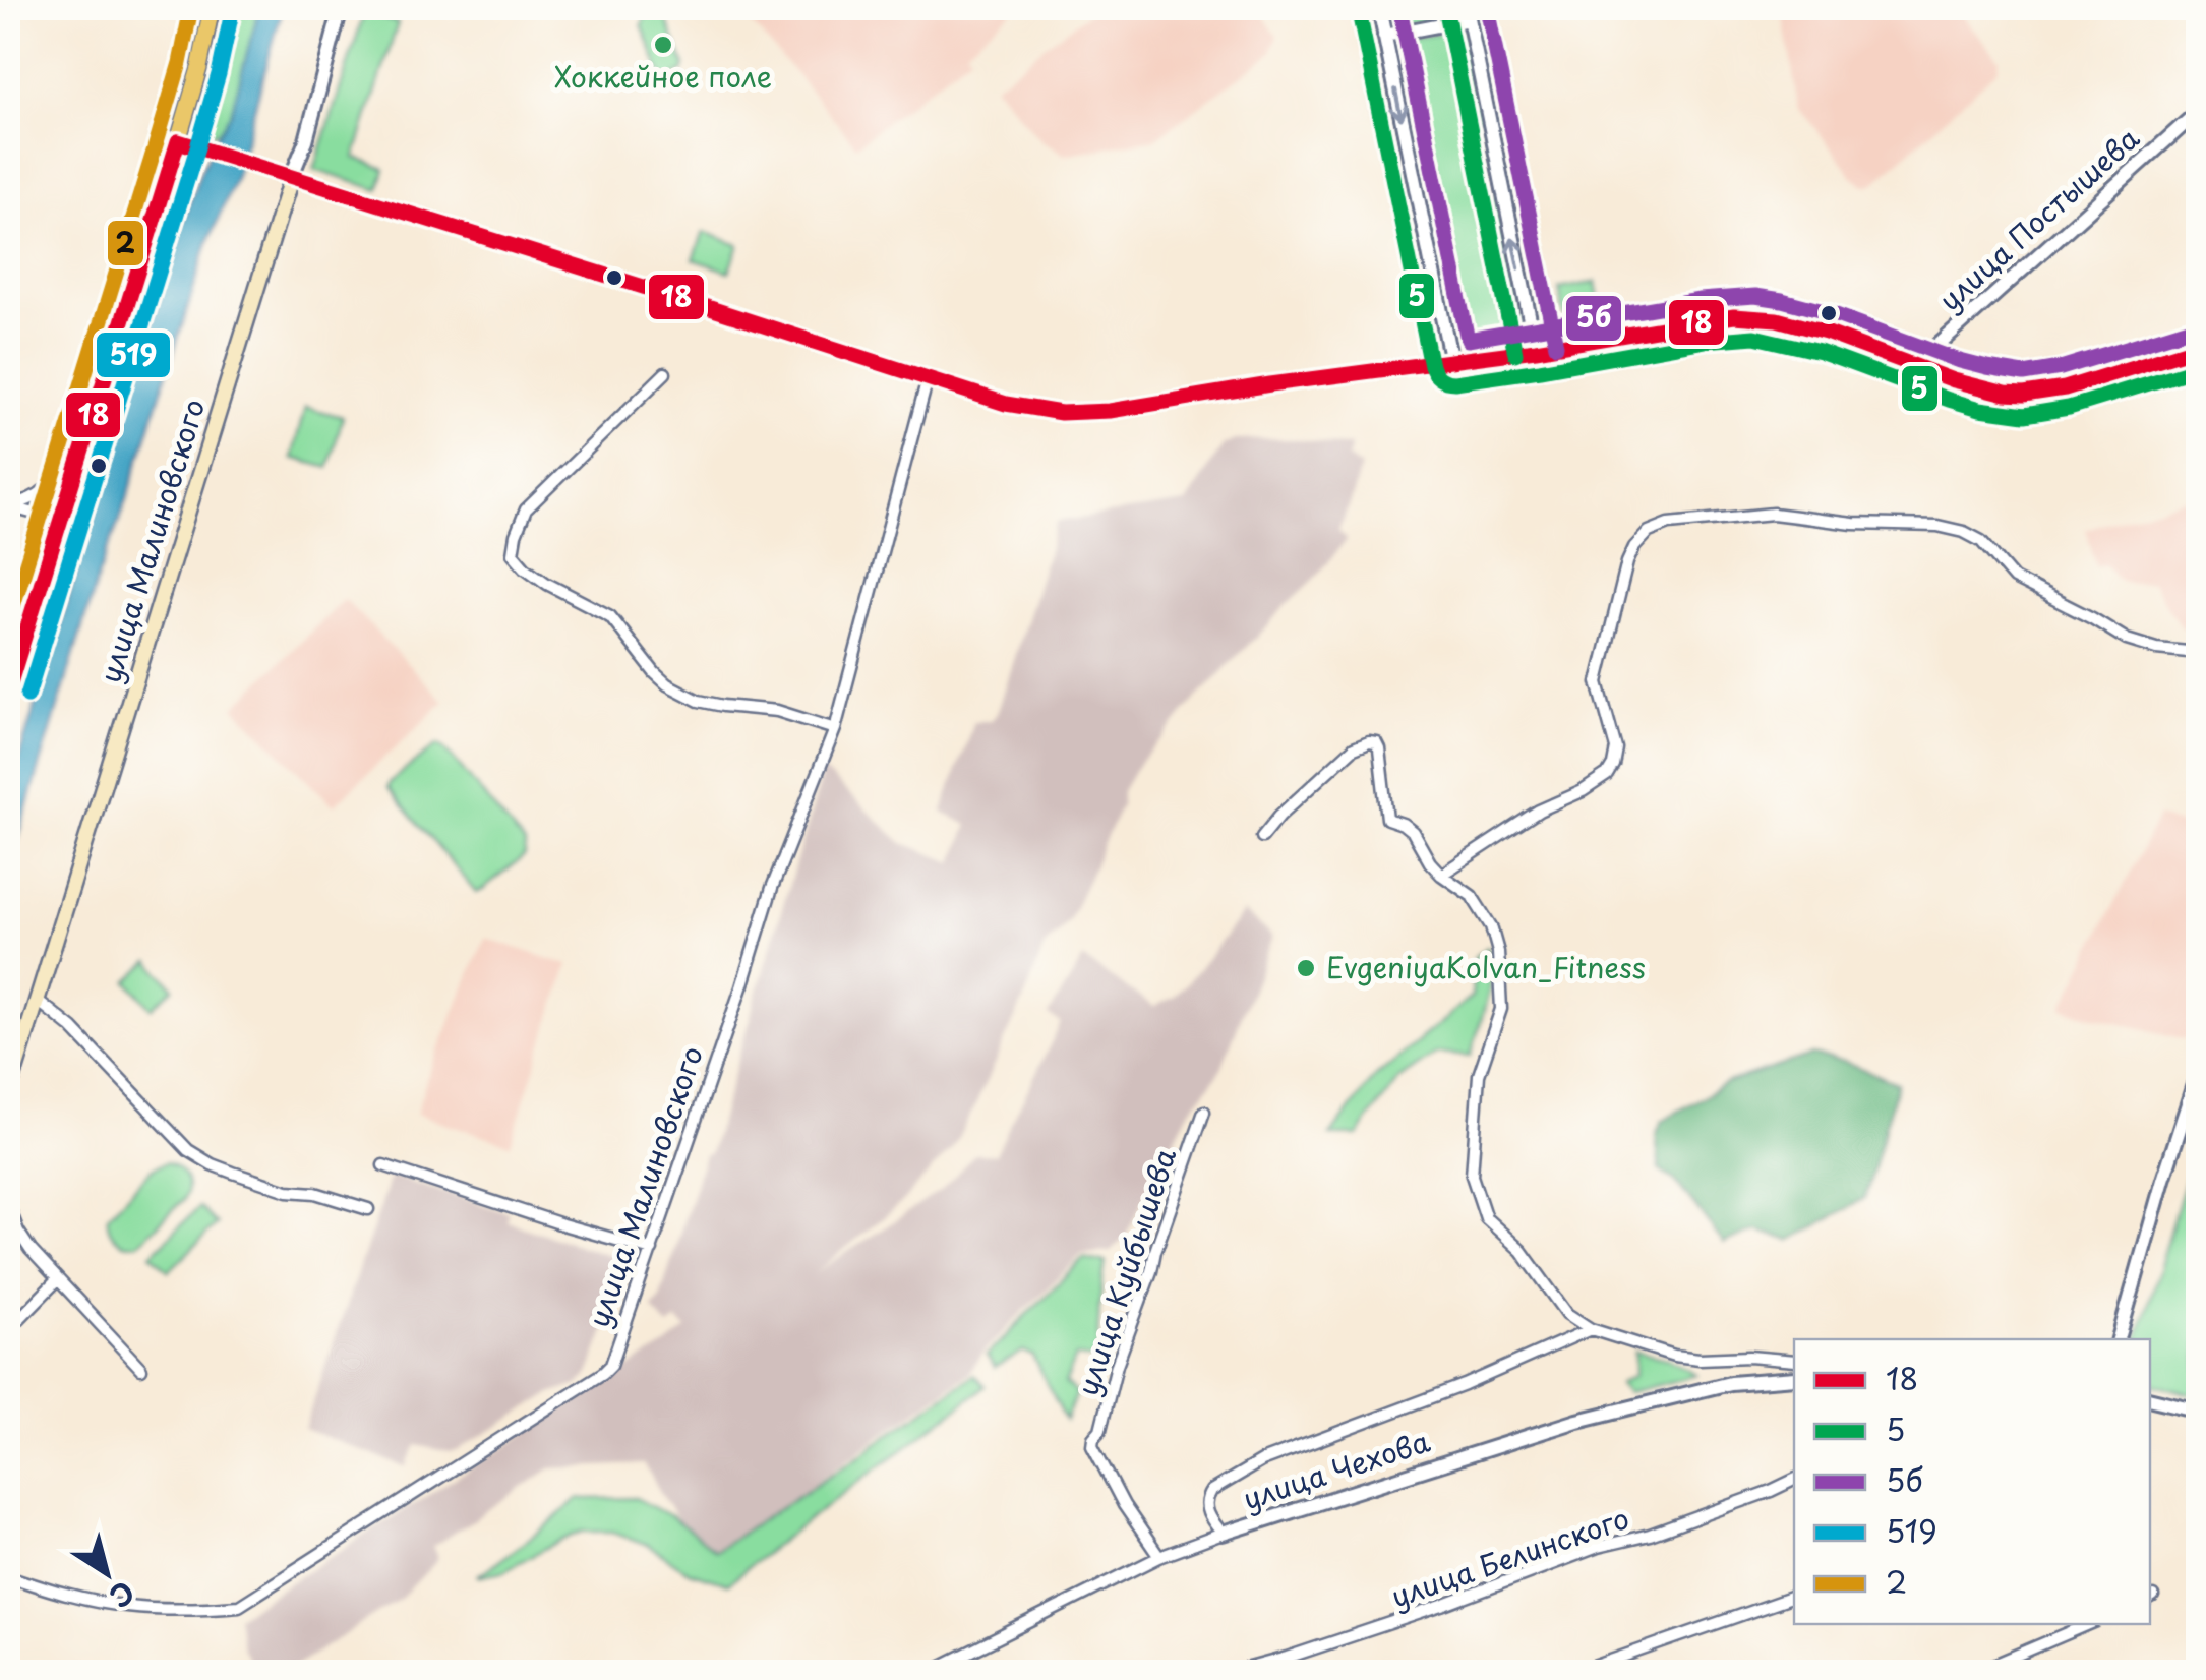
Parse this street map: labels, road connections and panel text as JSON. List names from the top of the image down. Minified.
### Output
{"streets":{"main road":["улица Малиновского"],"street":["улица Постышева","улица Куйбышева","улица Чехова","улица Белинского"]},"places":["Хоккейное поле","EvgeniyaKolvan_Fitness"],"lines":["transit line 5б","transit line 2","transit line 5","transit line 519","transit line 18"],"legend":["18","5","5б","519","2"],"north":"bottom right"}
